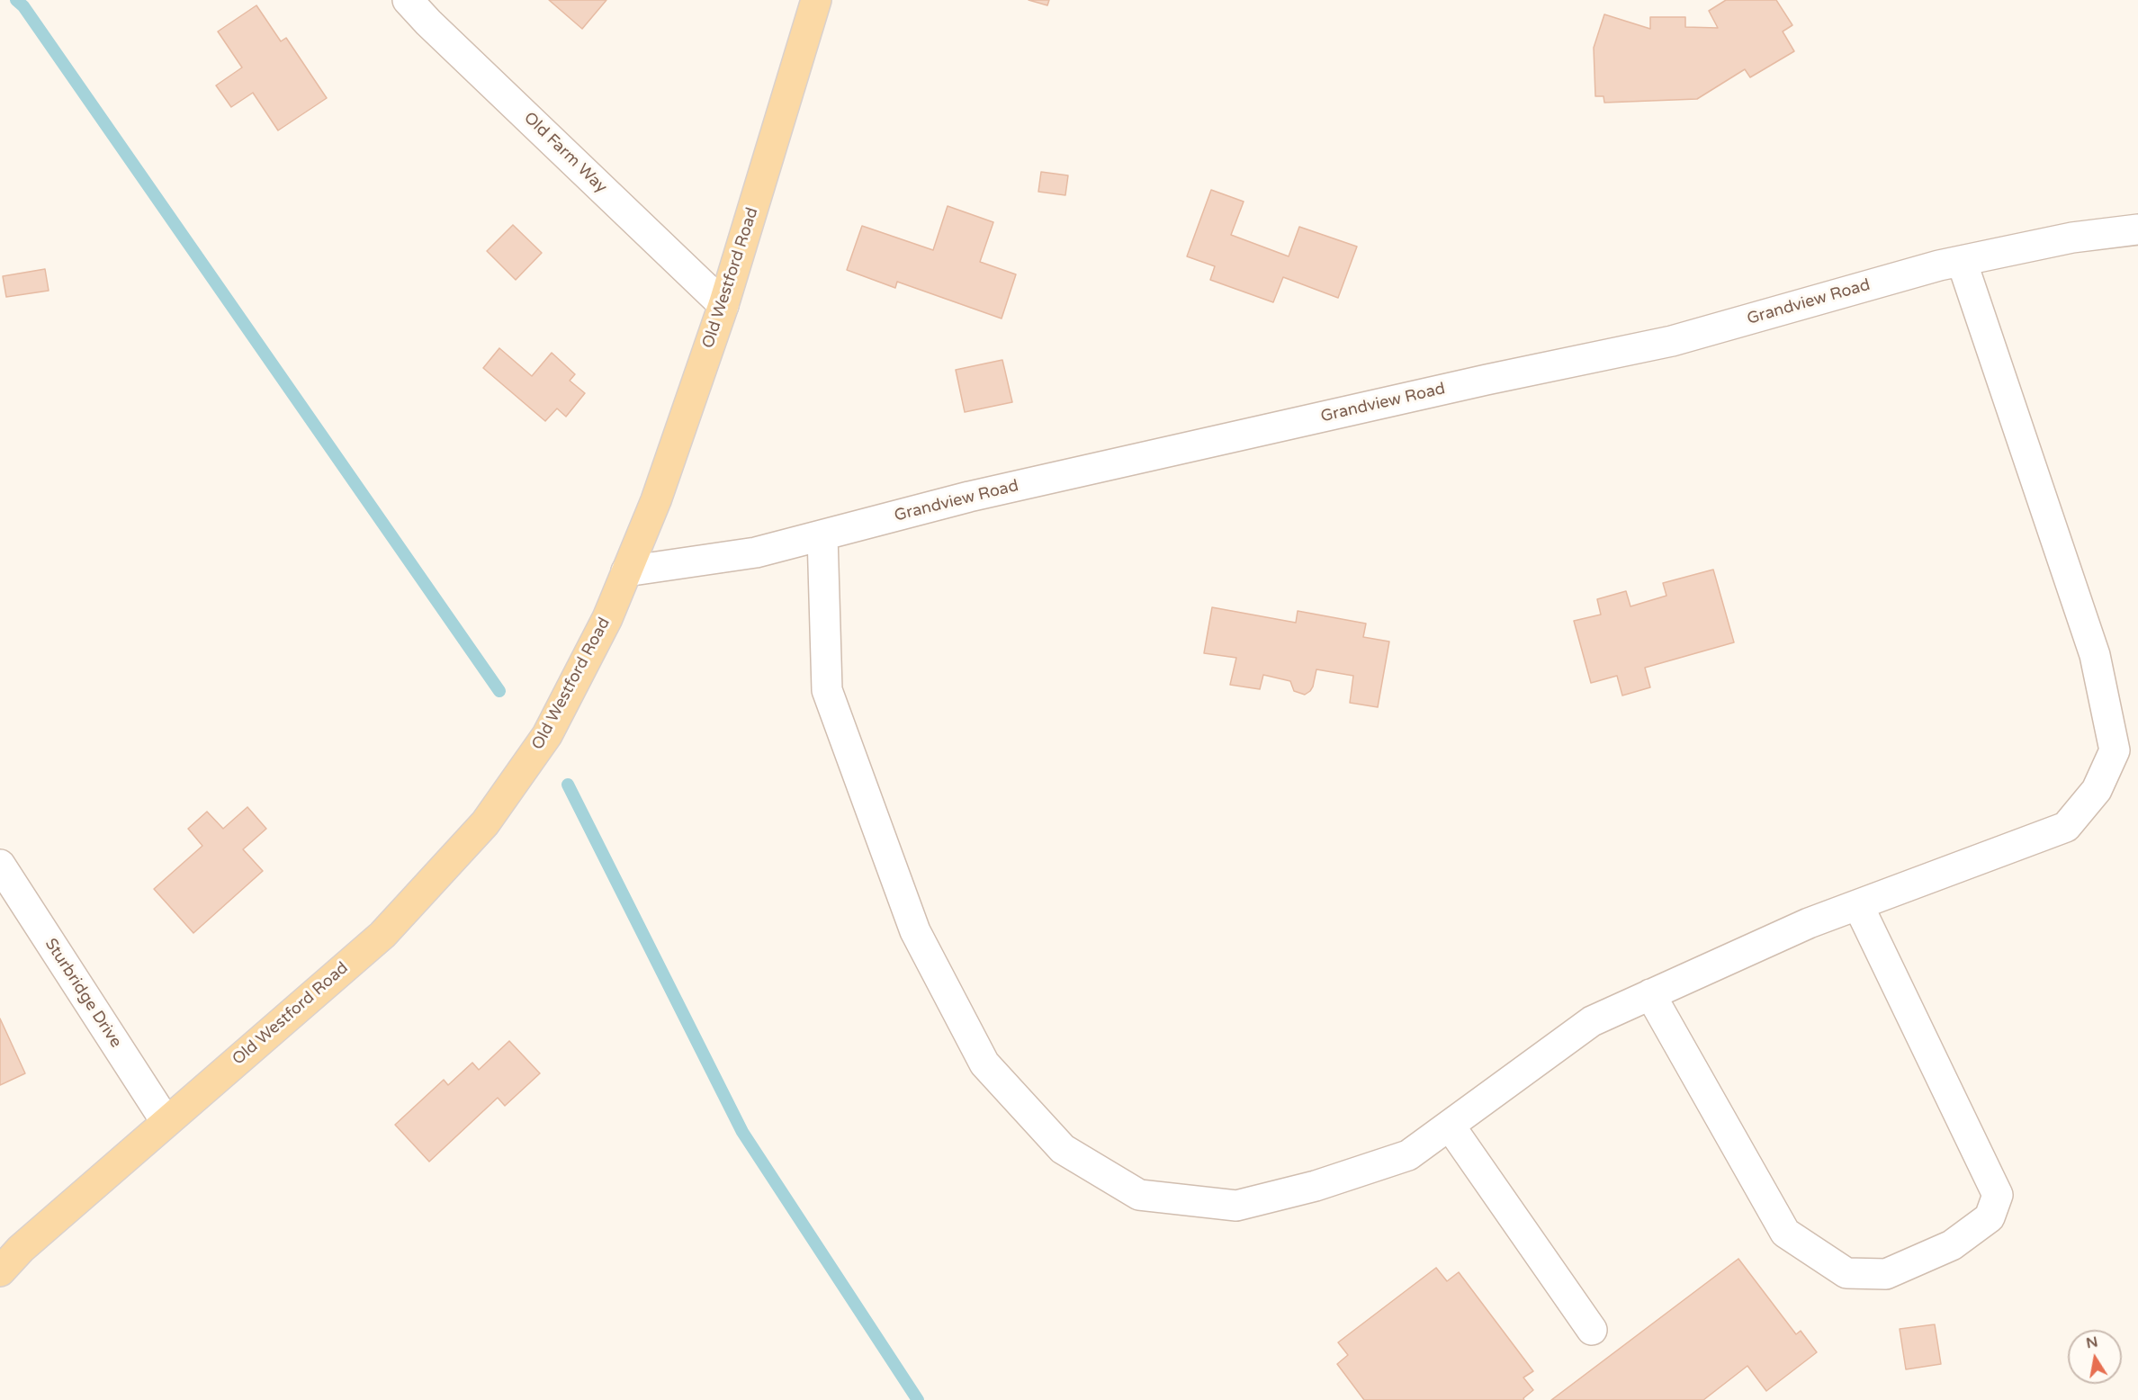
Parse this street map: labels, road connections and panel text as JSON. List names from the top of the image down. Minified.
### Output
{"streets":{"main road":["Old Westford Road"],"street":["Old Farm Way","Grandview Road","Sturbridge Drive"]},"crossings":[["Old Farm Way","Old Westford Road"],["Old Westford Road","Grandview Road"],["Old Westford Road","Sturbridge Drive"]],"north":"top"}
